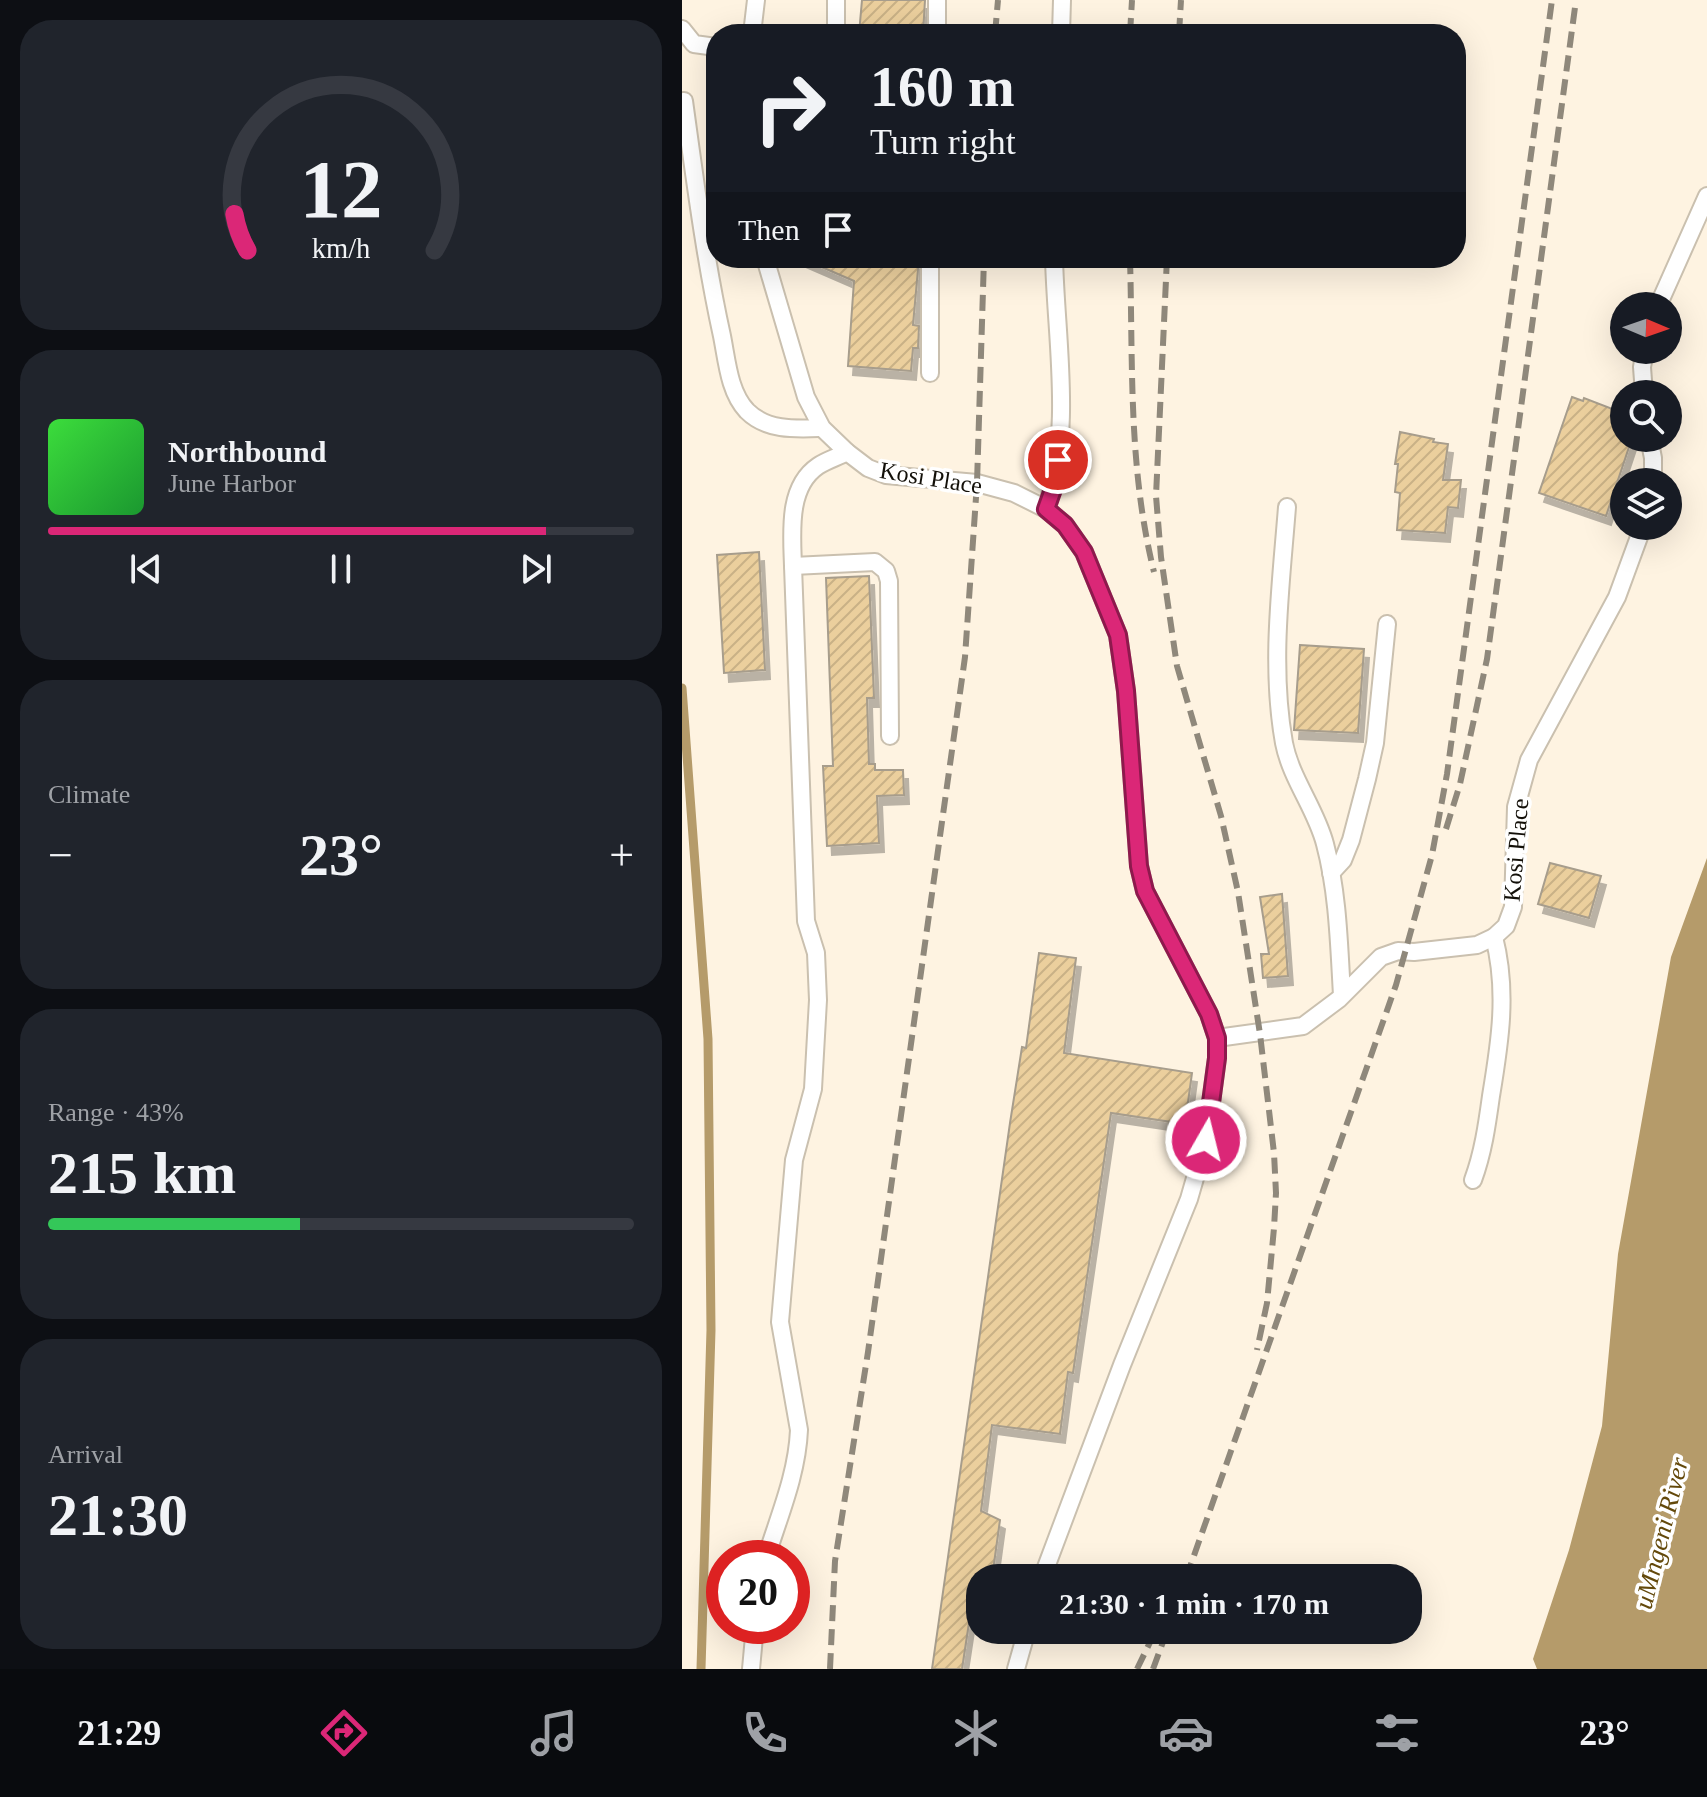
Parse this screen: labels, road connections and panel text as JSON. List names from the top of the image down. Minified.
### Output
{"streets":{"lane":["Kosi Place"]},"water":["uMngeni River"],"north":"right","page":{"turn":["160 m","Turn right"],"then":"Then","song":["Northbound","June Harbor"],"tile":["Climate",["Range · 43%","215 km"],["Arrival","21:30"]],"heat":["−","23°","+"],"limit":"20","trip":"21:30 · 1 min · 170 m","tabs":["21:29","23°"],"gauge":["12","km/h"]}}
